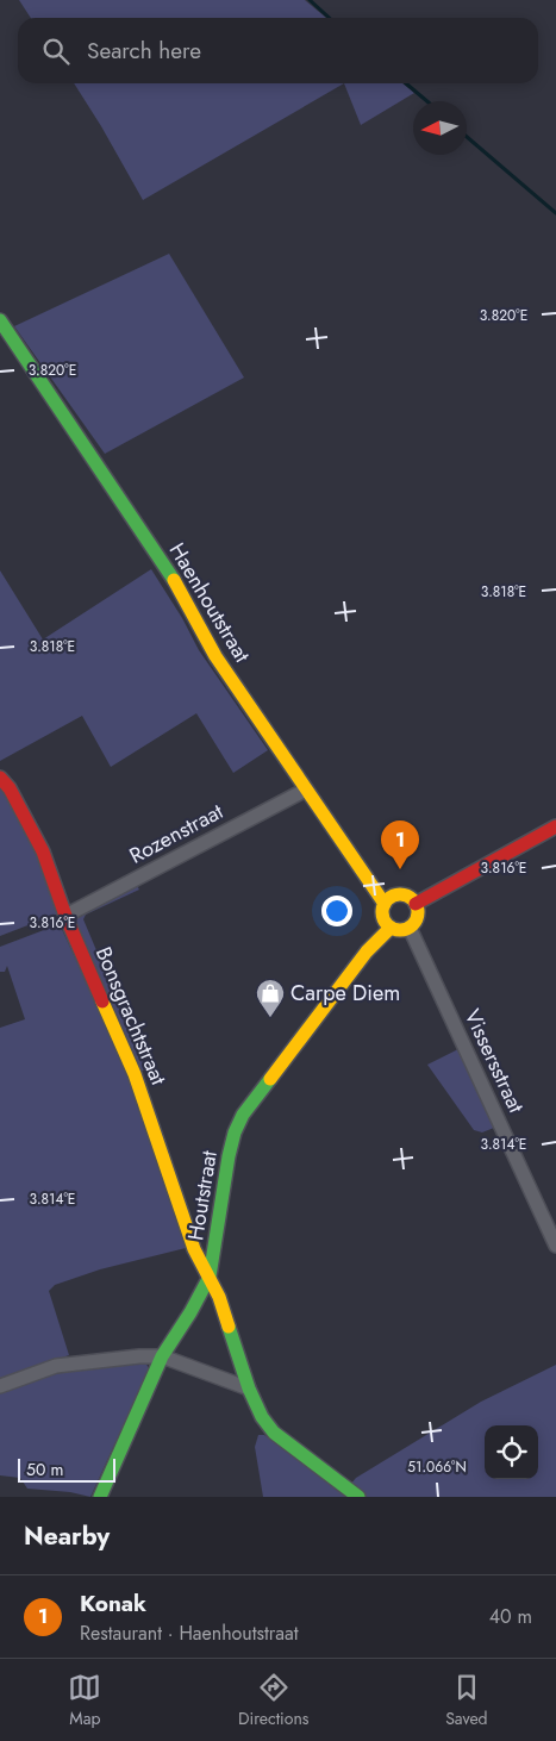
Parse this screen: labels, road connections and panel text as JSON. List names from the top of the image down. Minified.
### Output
{"streets":{"street":["Haenhoutstraat","Rozenstraat","Bonsgrachtstraat","Vissersstraat","Houtstraat"]},"crossings":[["Haenhoutstraat","Rozenstraat"],["Haenhoutstraat","Vissersstraat"],["Haenhoutstraat","Houtstraat"],["Rozenstraat","Bonsgrachtstraat"],["Bonsgrachtstraat","Houtstraat"],["Vissersstraat","Houtstraat"]],"places":{"shop":["Carpe Diem"]},"scale_bar":"50 m","north":"left","page":{"search":"Search here","pins":"1","scale":"50 m","heading":"Nearby","list":[{"mark":"1","name":"Konak","note":"Restaurant · Haenhoutstraat","value":"40 m"}],"nav":["Map","Directions","Saved"]},"coordinates":["3.820°E","3.818°E","3.816°E","3.814°E","51.066°N"]}
